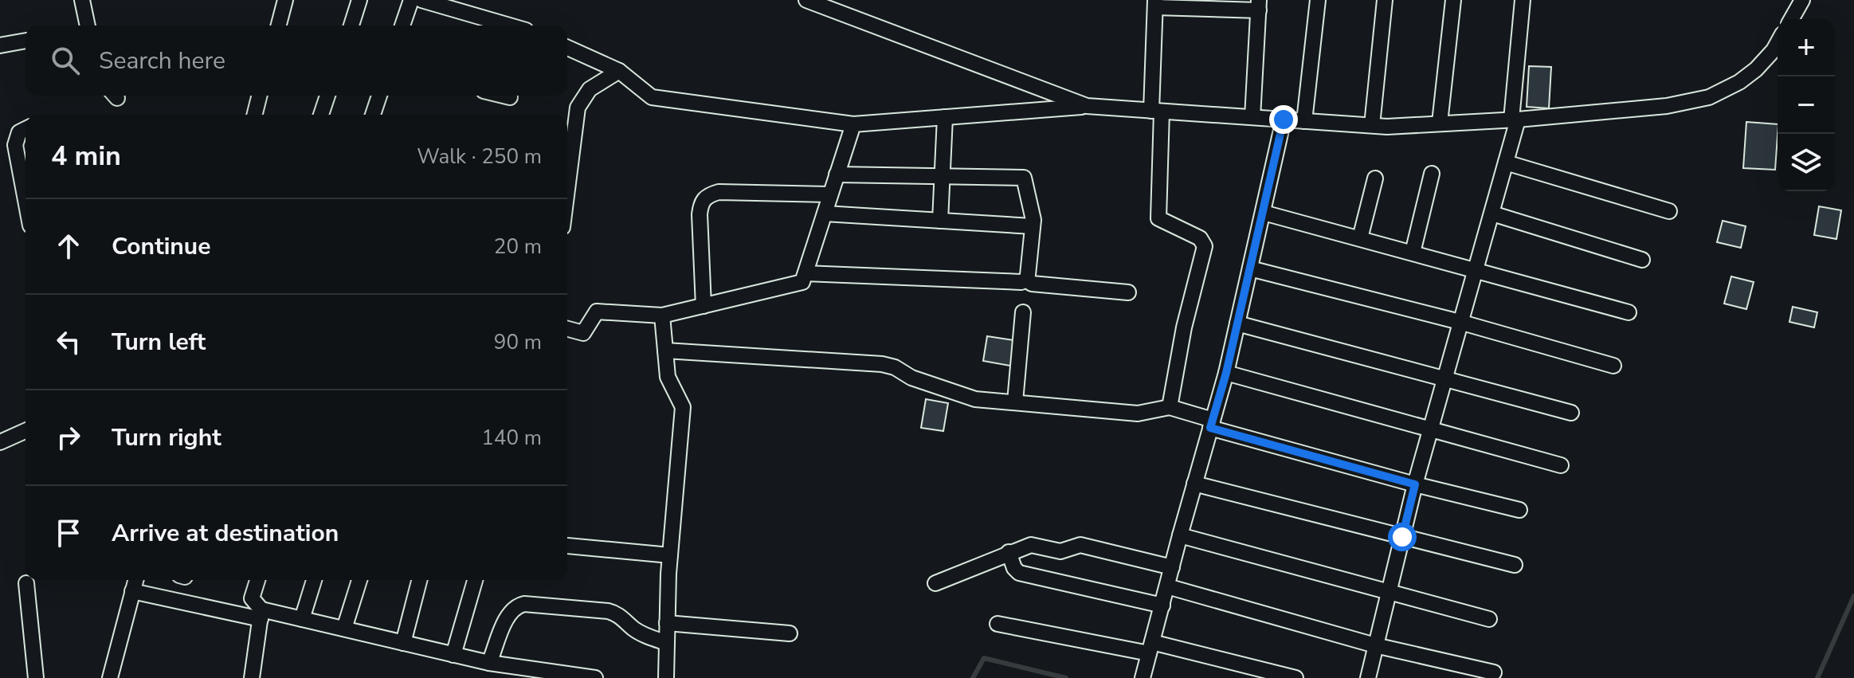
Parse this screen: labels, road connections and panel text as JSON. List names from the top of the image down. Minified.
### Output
{"page":{"map_buttons":["+","−"],"search":"Search here","heading":["4 min","Walk · 250 m"],"list":[["Continue","20 m"],["Turn left","90 m"],["Turn right","140 m"],"Arrive at destination"]}}
